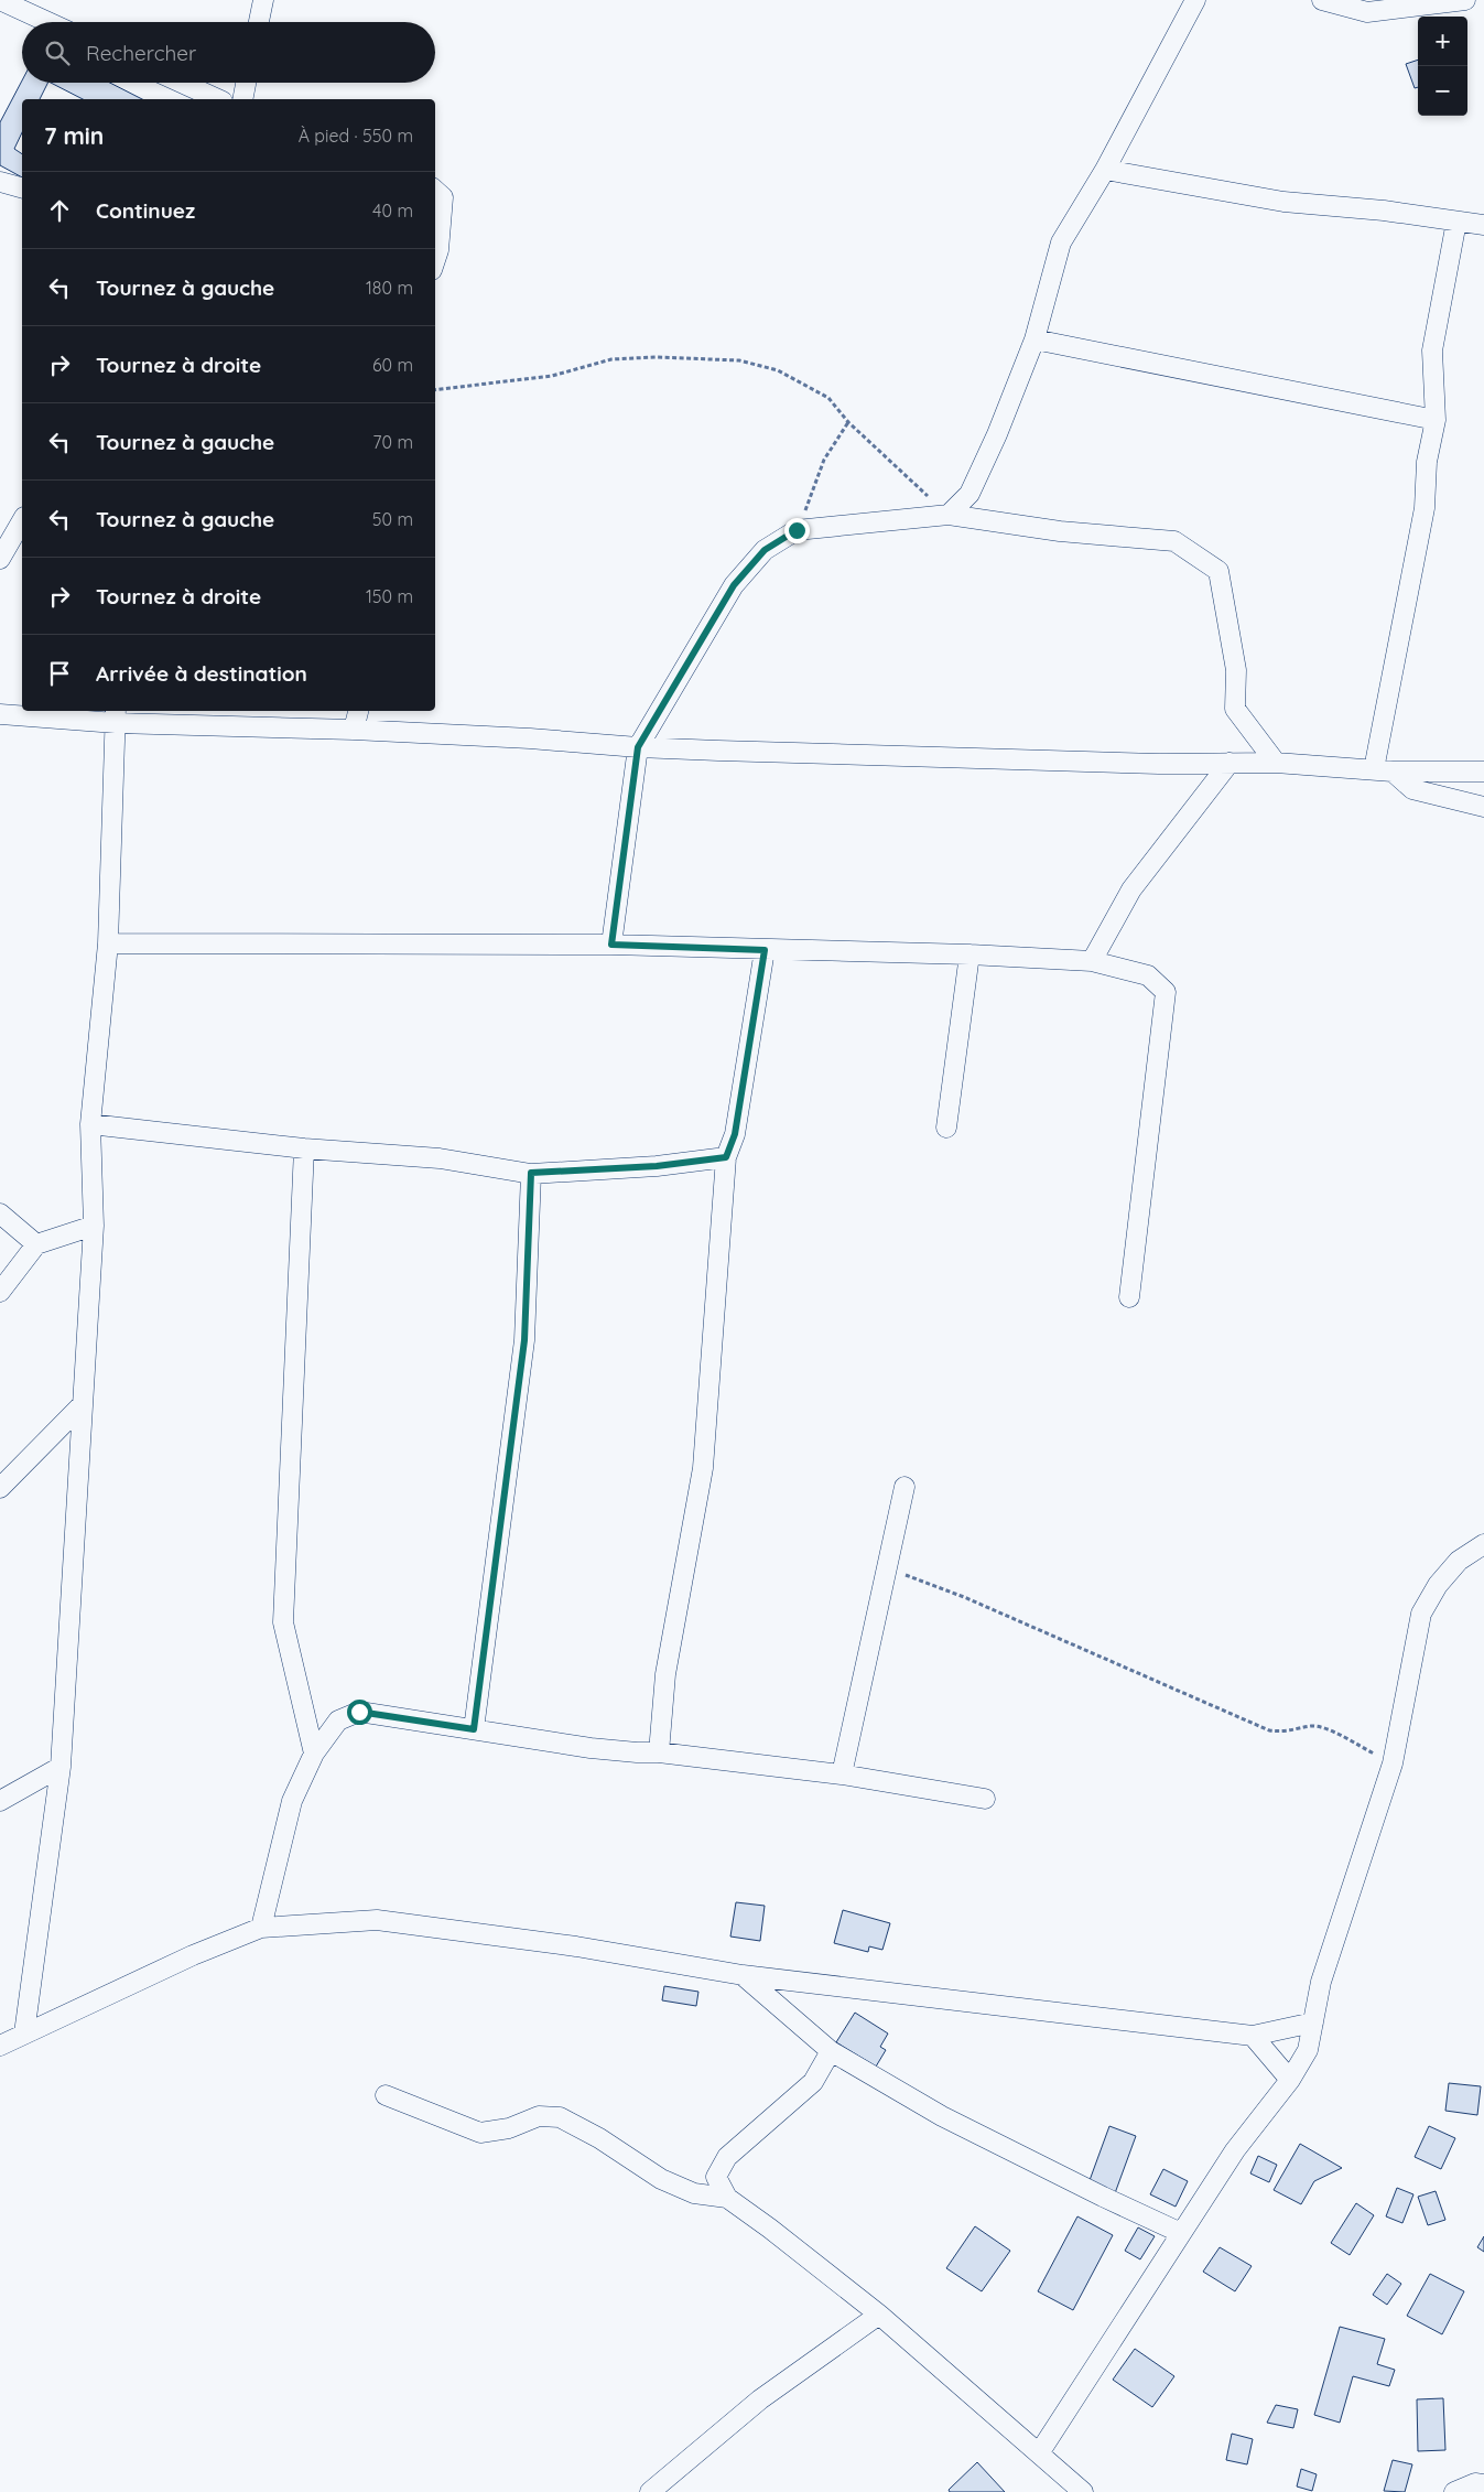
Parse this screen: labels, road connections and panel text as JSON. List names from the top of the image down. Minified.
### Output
{"page":{"map_buttons":["+","−"],"search":"Rechercher","heading":["7 min","À pied · 550 m"],"list":[["Continuez","40 m"],["Tournez à gauche","180 m"],["Tournez à droite","60 m"],["Tournez à gauche","70 m"],["Tournez à gauche","50 m"],["Tournez à droite","150 m"],"Arrivée à destination"]}}
